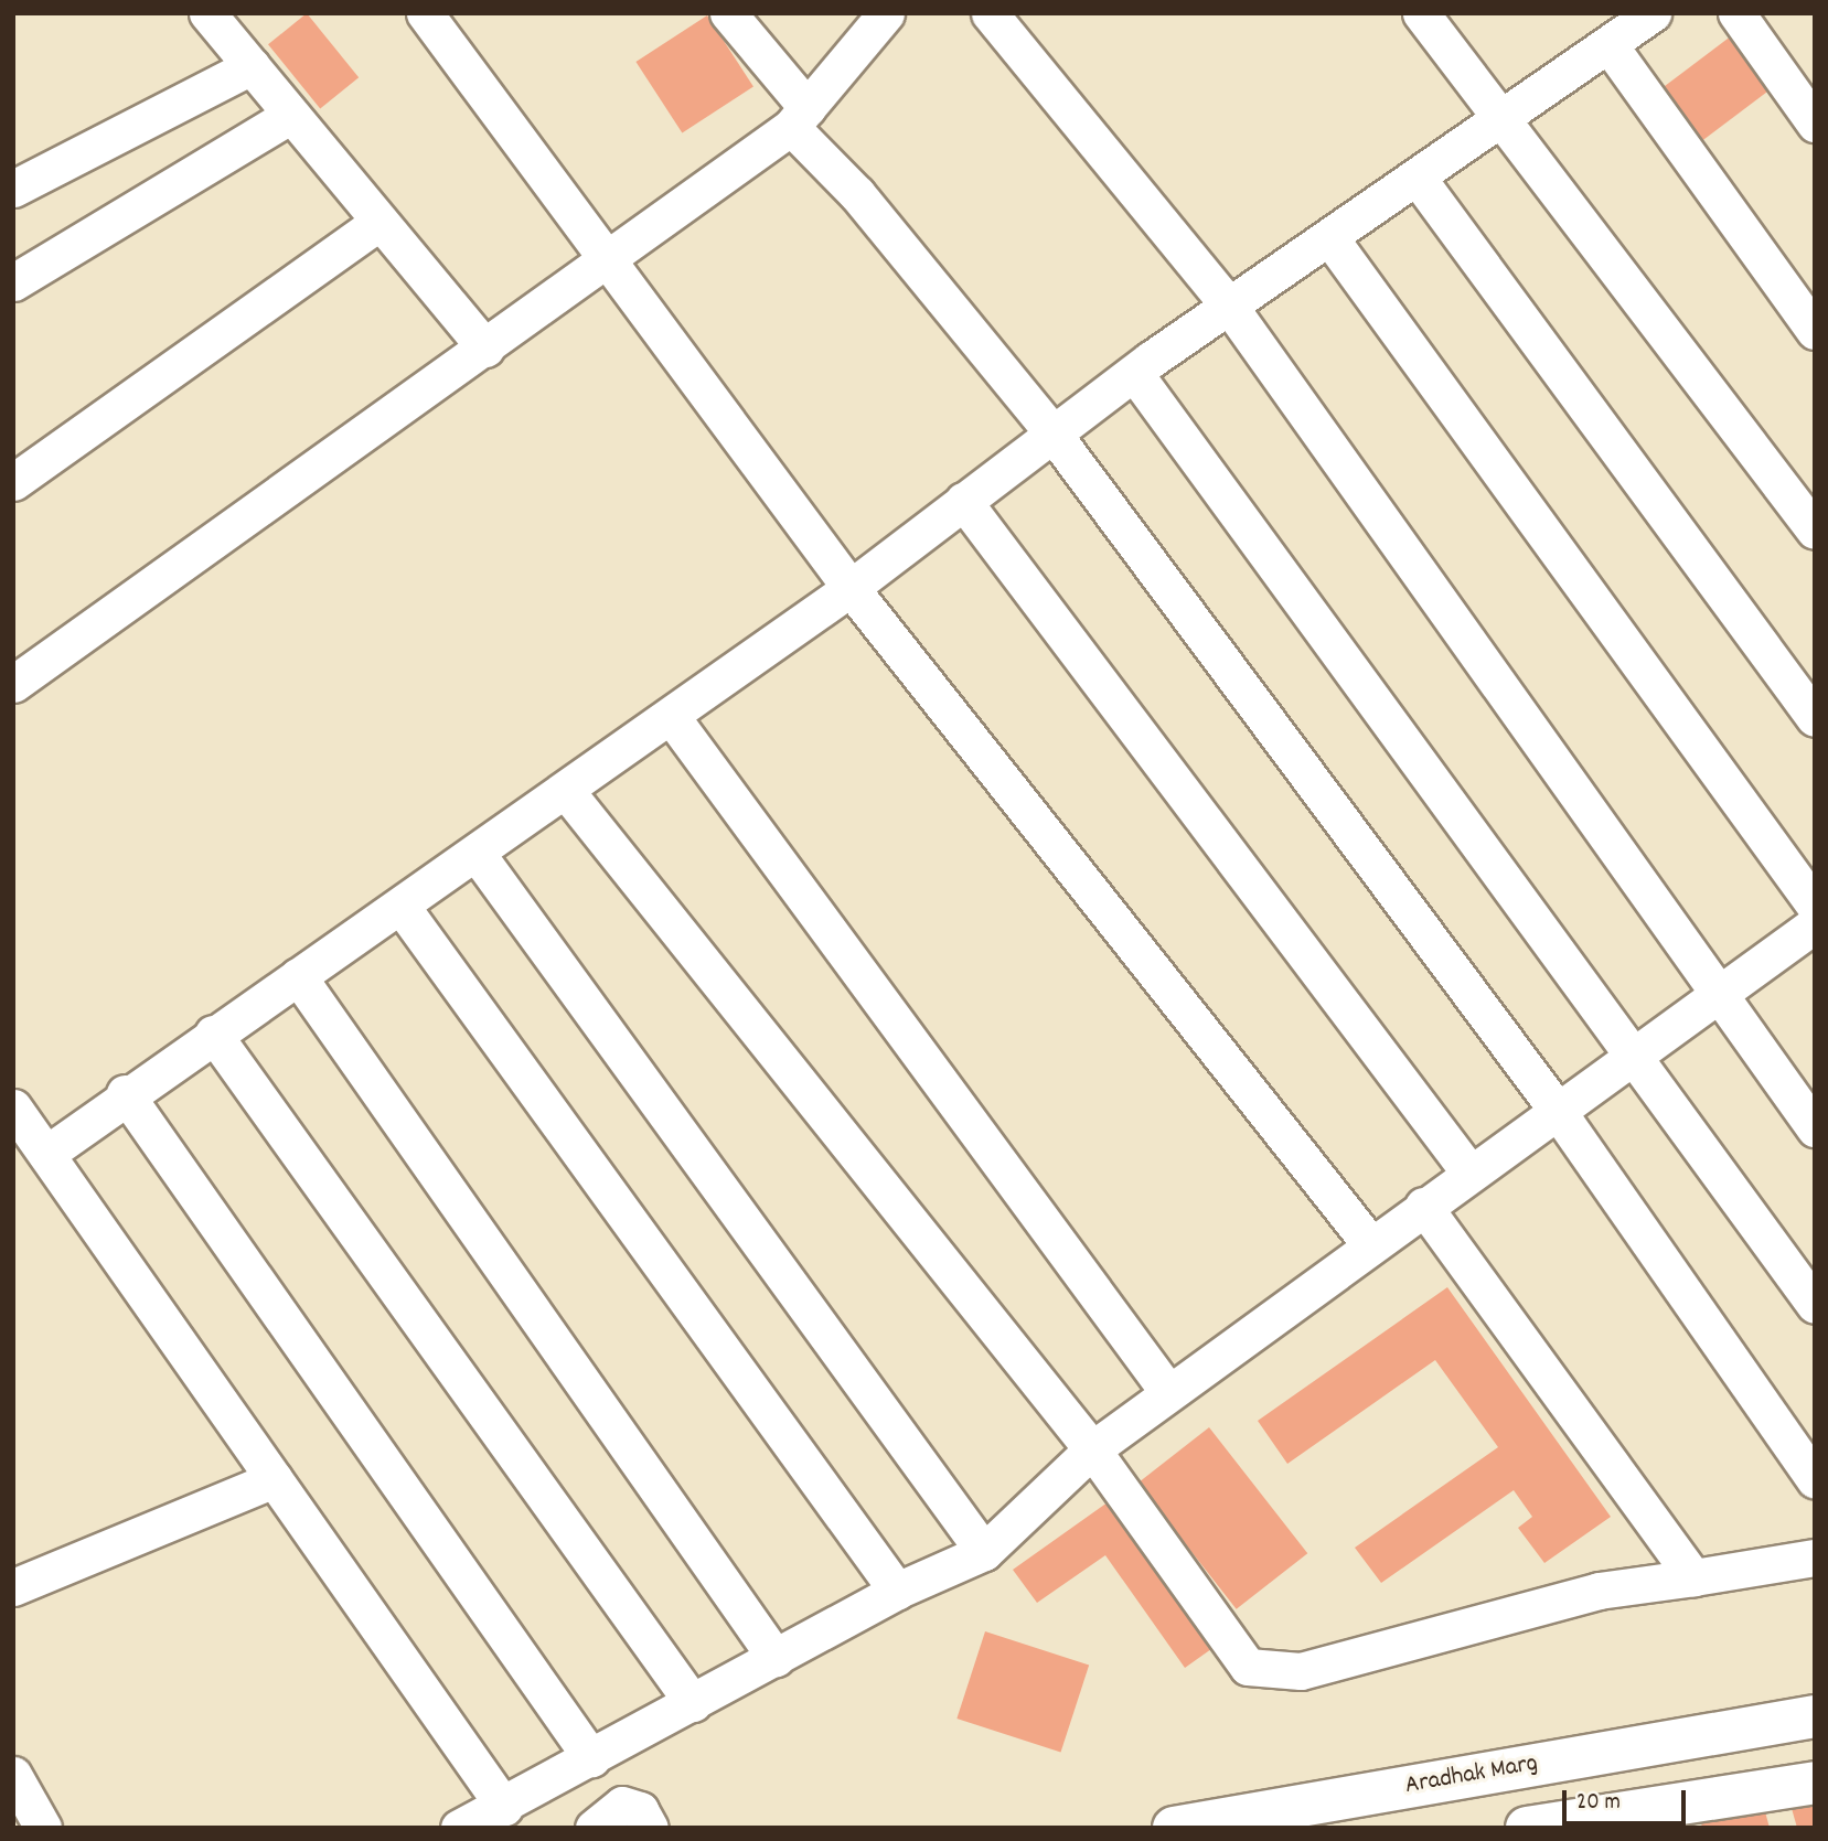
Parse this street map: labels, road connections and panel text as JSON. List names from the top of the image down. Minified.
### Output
{"streets":{"main road":["Aradhak Marg"]},"scale_bar":"20 m"}
